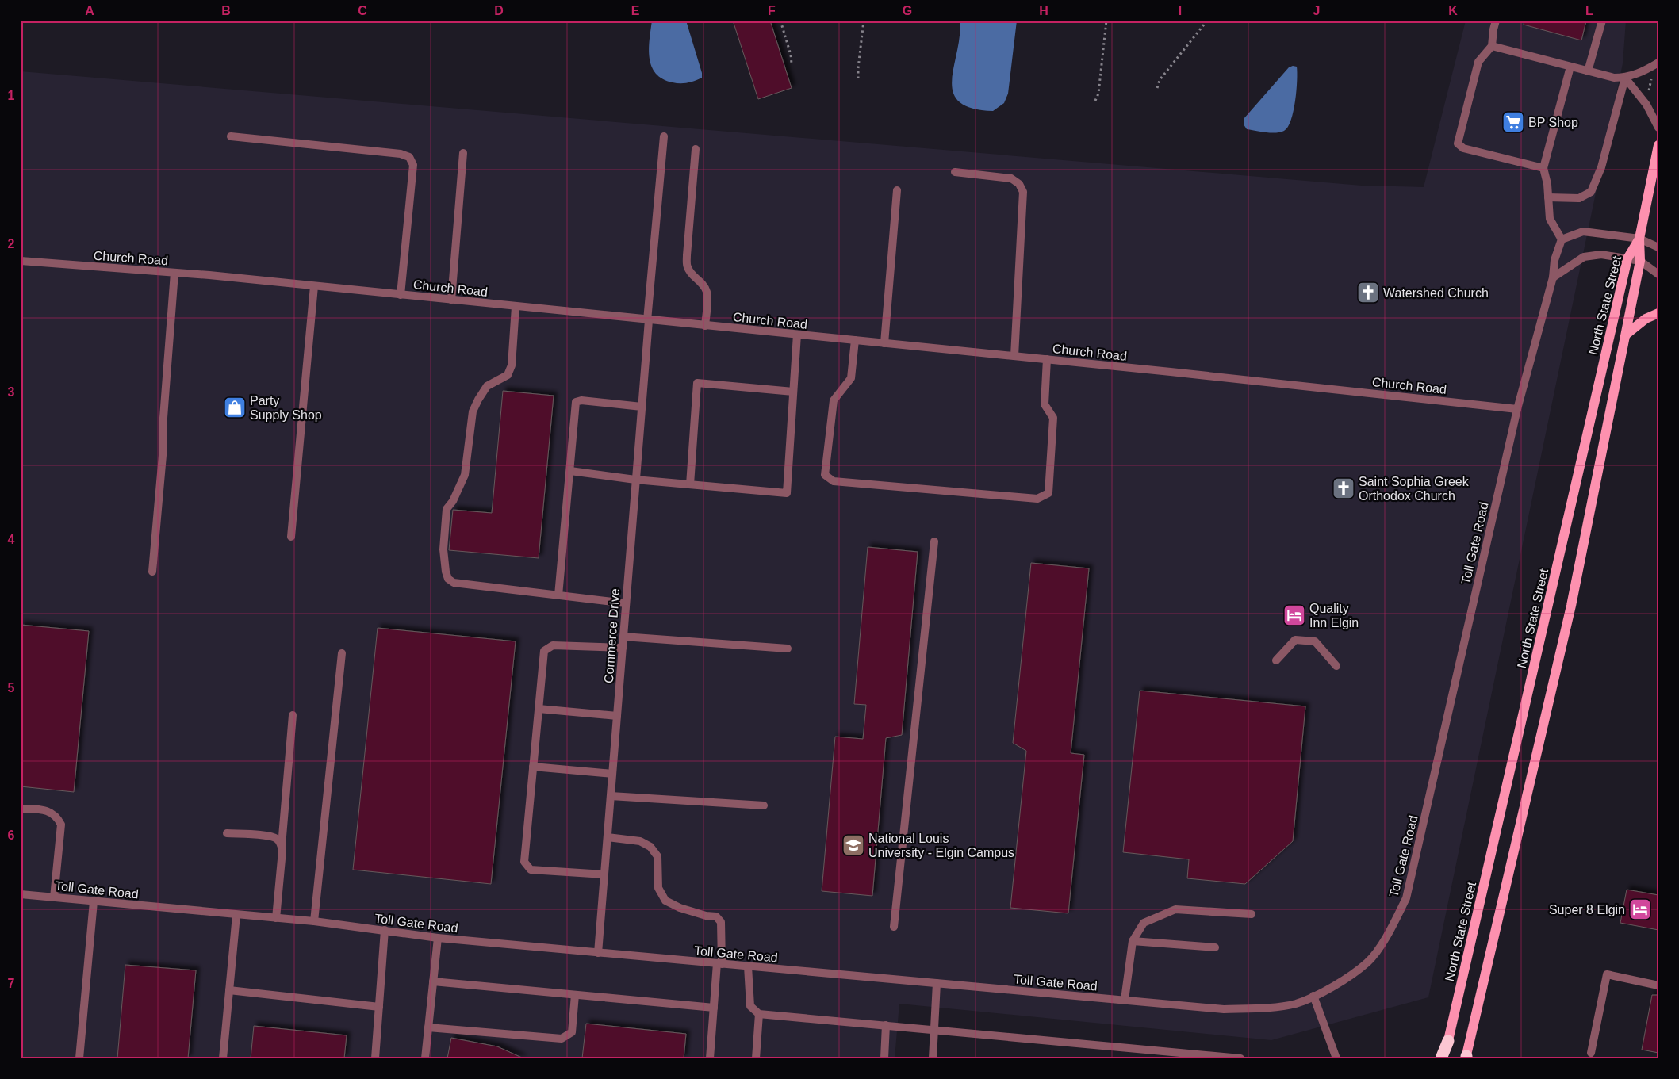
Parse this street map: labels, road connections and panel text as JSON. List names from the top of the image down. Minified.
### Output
{"streets":{"main road":["North State Street"],"street":["Church Road","Toll Gate Road","Commerce Drive"]},"crossings":[["Church Road","Toll Gate Road"],["Church Road","Commerce Drive"],["Toll Gate Road","Commerce Drive"]],"places":{"supermarket":["BP Shop"],"church":["Watershed Church","Saint Sophia Greek Orthodox Church"],"shop":["Party Supply Shop"],"hotel":["Quality Inn Elgin","Super 8 Elgin"],"school or university":["National Louis University - Elgin Campus"]},"grid":{"columns":["A","B","C","D","E","F","G","H","I","J","K","L"],"rows":["1","2","3","4","5","6","7"]}}
